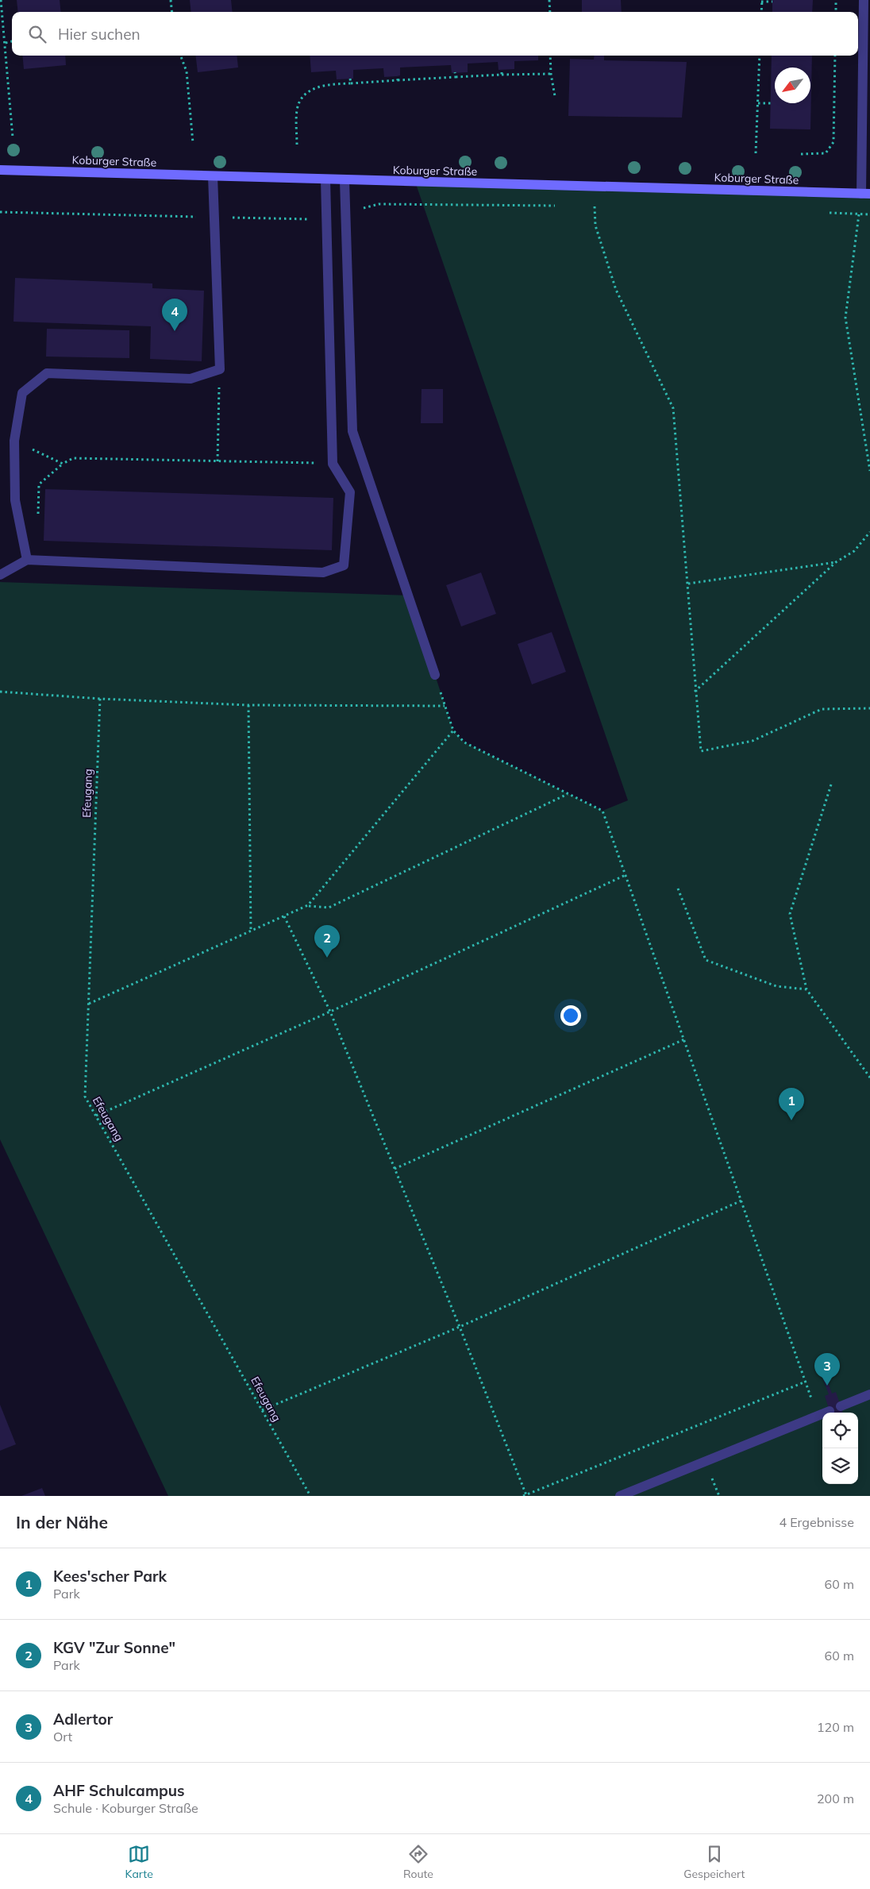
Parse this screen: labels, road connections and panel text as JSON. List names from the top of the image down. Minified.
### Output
{"streets":{"main road":["Koburger Straße"],"path":["Efeugang"]},"north":"bottom left","page":{"search":"Hier suchen","pins":["4","2","1","3"],"heading":["In der Nähe","4 Ergebnisse"],"list":[{"mark":"1","name":"Kees'scher Park","note":"Park","value":"60 m"},{"mark":"2","name":"KGV \"Zur Sonne\"","note":"Park","value":"60 m"},{"mark":"3","name":"Adlertor","note":"Ort","value":"120 m"},{"mark":"4","name":"AHF Schulcampus","note":"Schule · Koburger Straße","value":"200 m"}],"nav":["Karte","Route","Gespeichert"]}}
